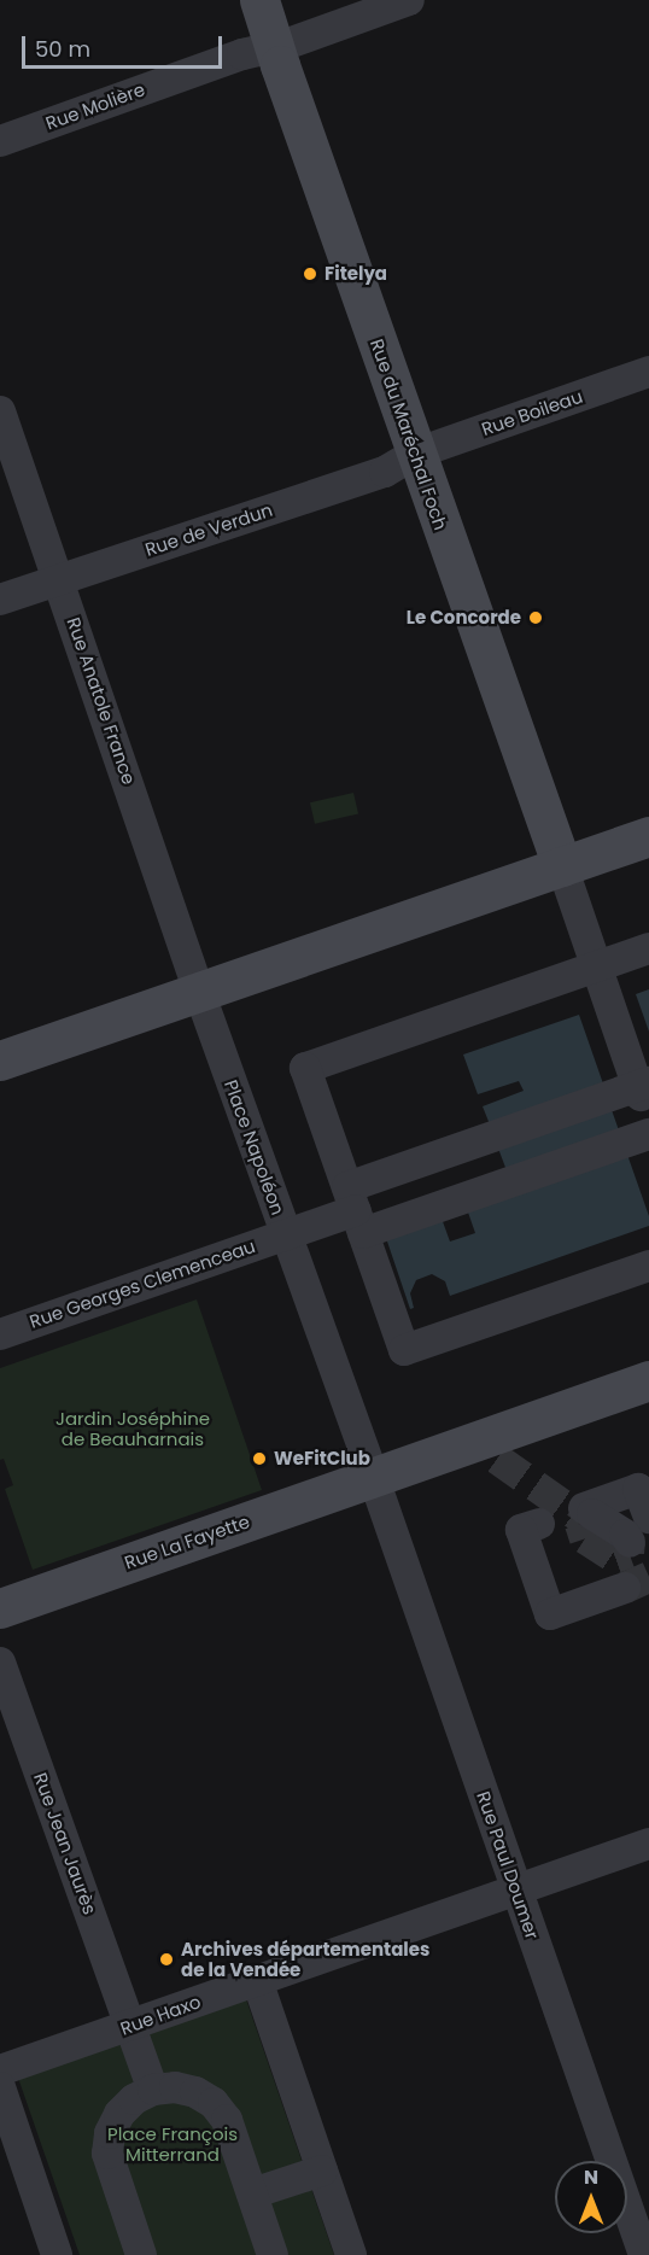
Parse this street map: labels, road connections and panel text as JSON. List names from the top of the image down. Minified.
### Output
{"streets":{"street":["Rue Molière","Rue Boileau","Rue du Maréchal Foch","Rue de Verdun","Rue Anatole France","Place Napoléon","Rue Georges Clemenceau","Rue La Fayette","Rue Jean Jaurès","Rue Paul Doumer","Rue Haxo"]},"crossings":[["Rue Molière","Rue du Maréchal Foch"],["Rue Boileau","Rue du Maréchal Foch"],["Rue Boileau","Rue de Verdun"],["Rue du Maréchal Foch","Rue de Verdun"],["Rue de Verdun","Rue Anatole France"],["Rue Anatole France","Place Napoléon"],["Place Napoléon","Rue Georges Clemenceau"],["Place Napoléon","Rue La Fayette"],["Place Napoléon","Rue Paul Doumer"],["Rue La Fayette","Rue Paul Doumer"],["Rue Jean Jaurès","Rue Haxo"],["Rue Paul Doumer","Rue Haxo"]],"parks":["Jardin Joséphine de Beauharnais","Place François Mitterrand"],"places":["Fitelya","Le Concorde","WeFitClub","Archives départementales de la Vendée"],"scale_bar":"50 m","north":"top"}
